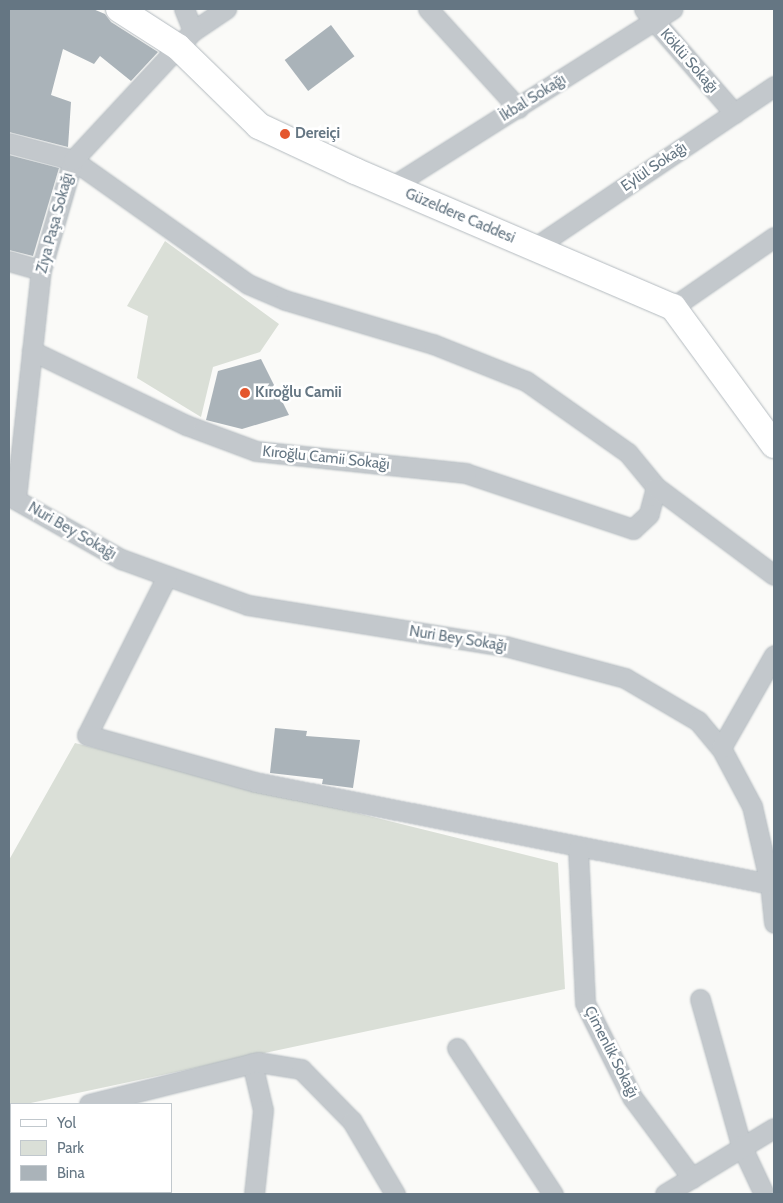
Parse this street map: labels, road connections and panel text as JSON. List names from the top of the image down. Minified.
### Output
{"streets":{"street":["Köklü Sokağı","İkbal Sokağı","Eylül Sokağı","Güzeldere Caddesi","Ziya Paşa Sokağı","Kıroğlu Camii Sokağı","Nuri Bey Sokağı","Çimenlik Sokağı"]},"crossings":[["Köklü Sokağı","İkbal Sokağı"],["Köklü Sokağı","Eylül Sokağı"],["İkbal Sokağı","Güzeldere Caddesi"],["Eylül Sokağı","Güzeldere Caddesi"],["Güzeldere Caddesi","Ziya Paşa Sokağı"],["Ziya Paşa Sokağı","Kıroğlu Camii Sokağı"],["Ziya Paşa Sokağı","Nuri Bey Sokağı"]],"places":["Dereiçi","Kıroğlu Camii"],"legend":["Yol","Park","Bina"]}
